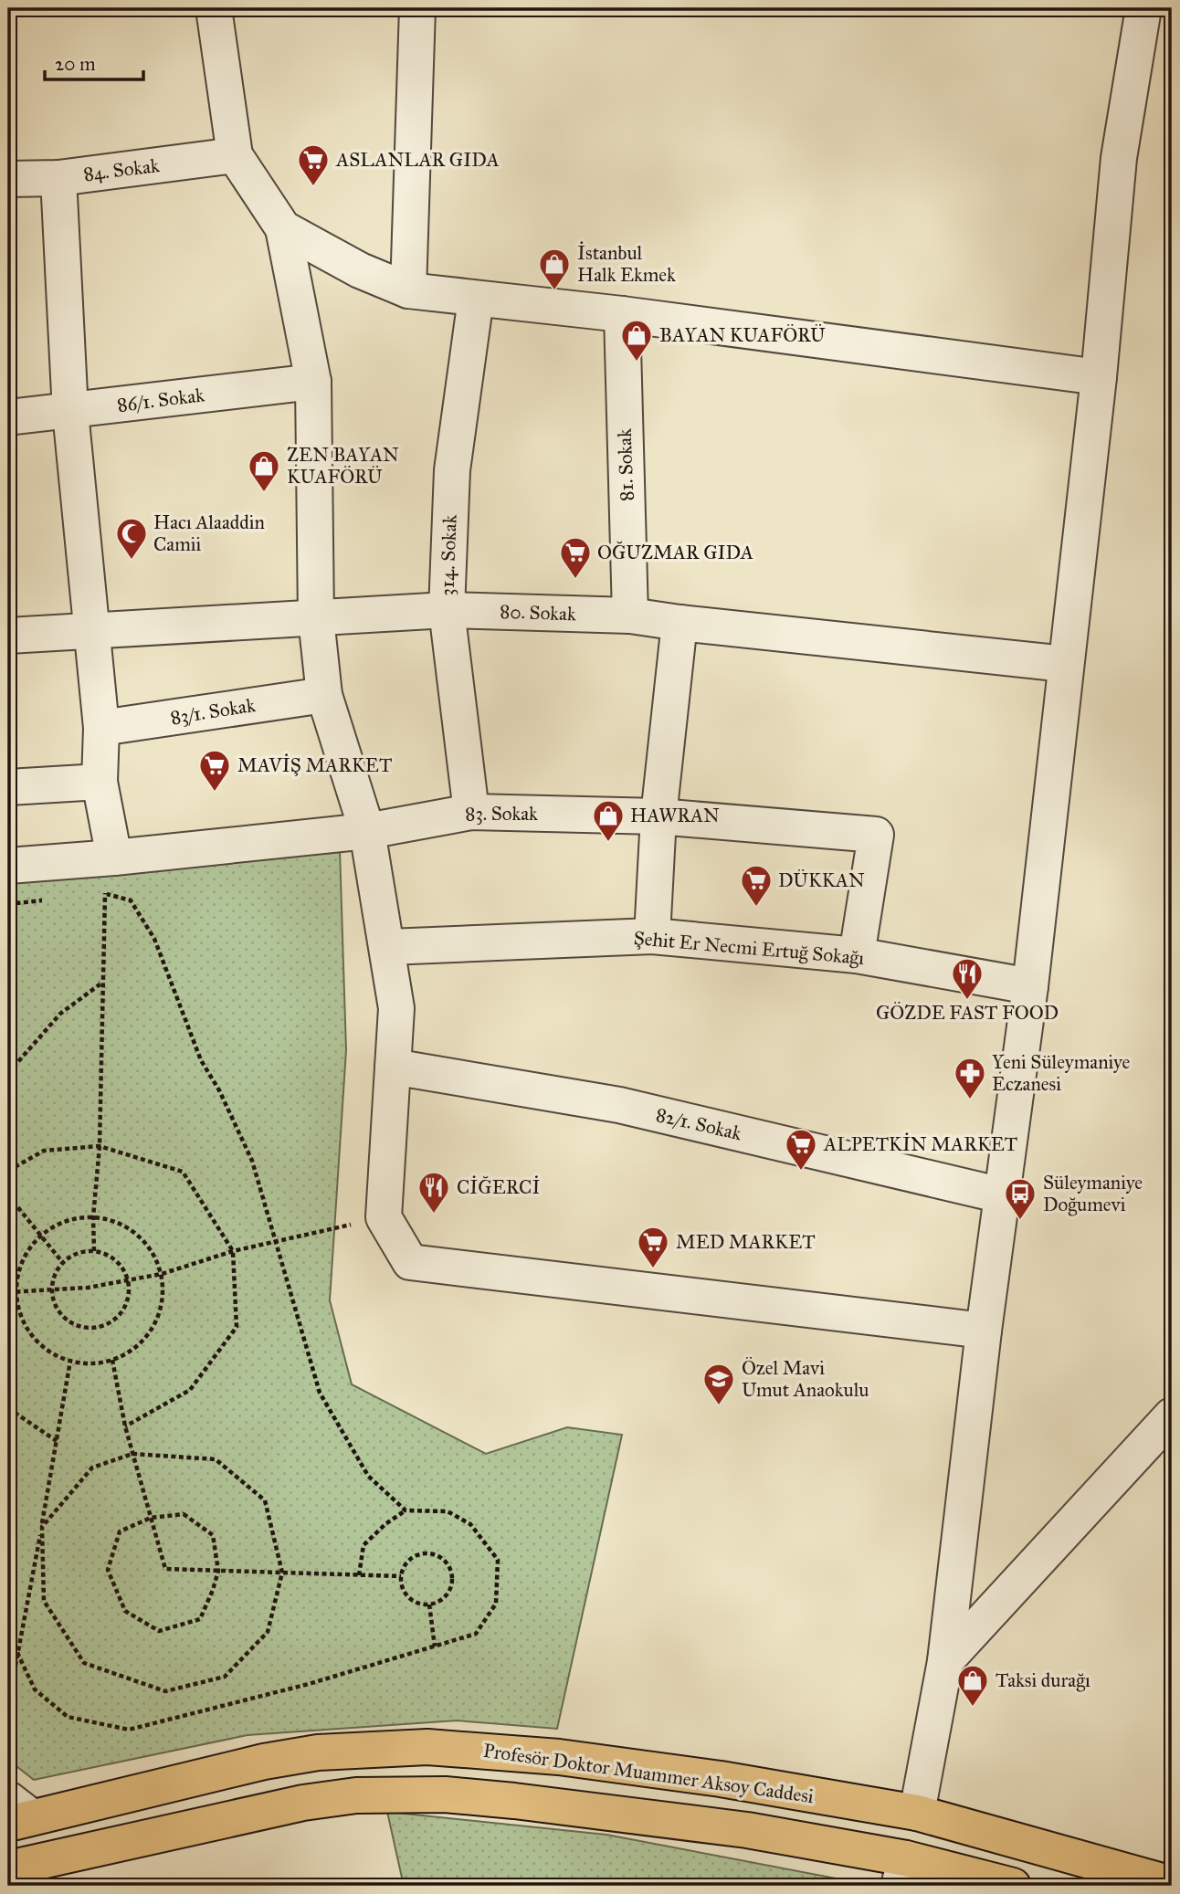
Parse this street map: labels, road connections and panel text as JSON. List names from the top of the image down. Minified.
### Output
{"streets":{"main road":["Profesör Doktor Muammer Aksoy Caddesi"],"street":["84. Sokak","86/1. Sokak","81. Sokak","314. Sokak","80. Sokak","83/1. Sokak","83. Sokak","Şehit Er Necmi Ertuğ Sokağı","82/1. Sokak"]},"crossings":[["81. Sokak","80. Sokak"],["314. Sokak","80. Sokak"],["314. Sokak","83. Sokak"],["83. Sokak","Şehit Er Necmi Ertuğ Sokağı"]],"places":{"supermarket":["ASLANLAR GIDA","OĞUZMAR GIDA","MAVİŞ MARKET","DÜKKAN","ALPETKİN MARKET","MED MARKET"],"shop":["İstanbul Halk Ekmek","BAYAN KUAFÖRÜ","ZEN BAYAN KUAFÖRÜ","HAWRAN","Taksi durağı"],"mosque":["Hacı Alaaddin Camii"],"restaurant":["GÖZDE FAST FOOD","CİĞERCİ"],"pharmacy":["Yeni Süleymaniye Eczanesi"],"bus stop":["Süleymaniye Doğumevi"],"school or university":["Özel Mavi Umut Anaokulu"]},"scale_bar":"20 m"}
